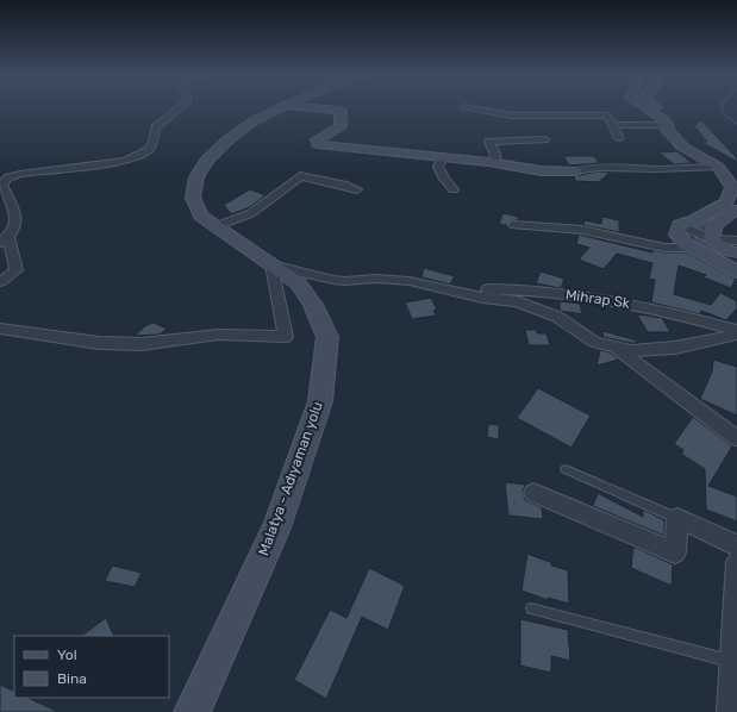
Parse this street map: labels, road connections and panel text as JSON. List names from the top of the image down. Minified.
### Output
{"streets":{"main road":["Malatya - Adıyaman yolu"],"street":["Mihrap Sk"]},"legend":["Yol","Bina"]}
